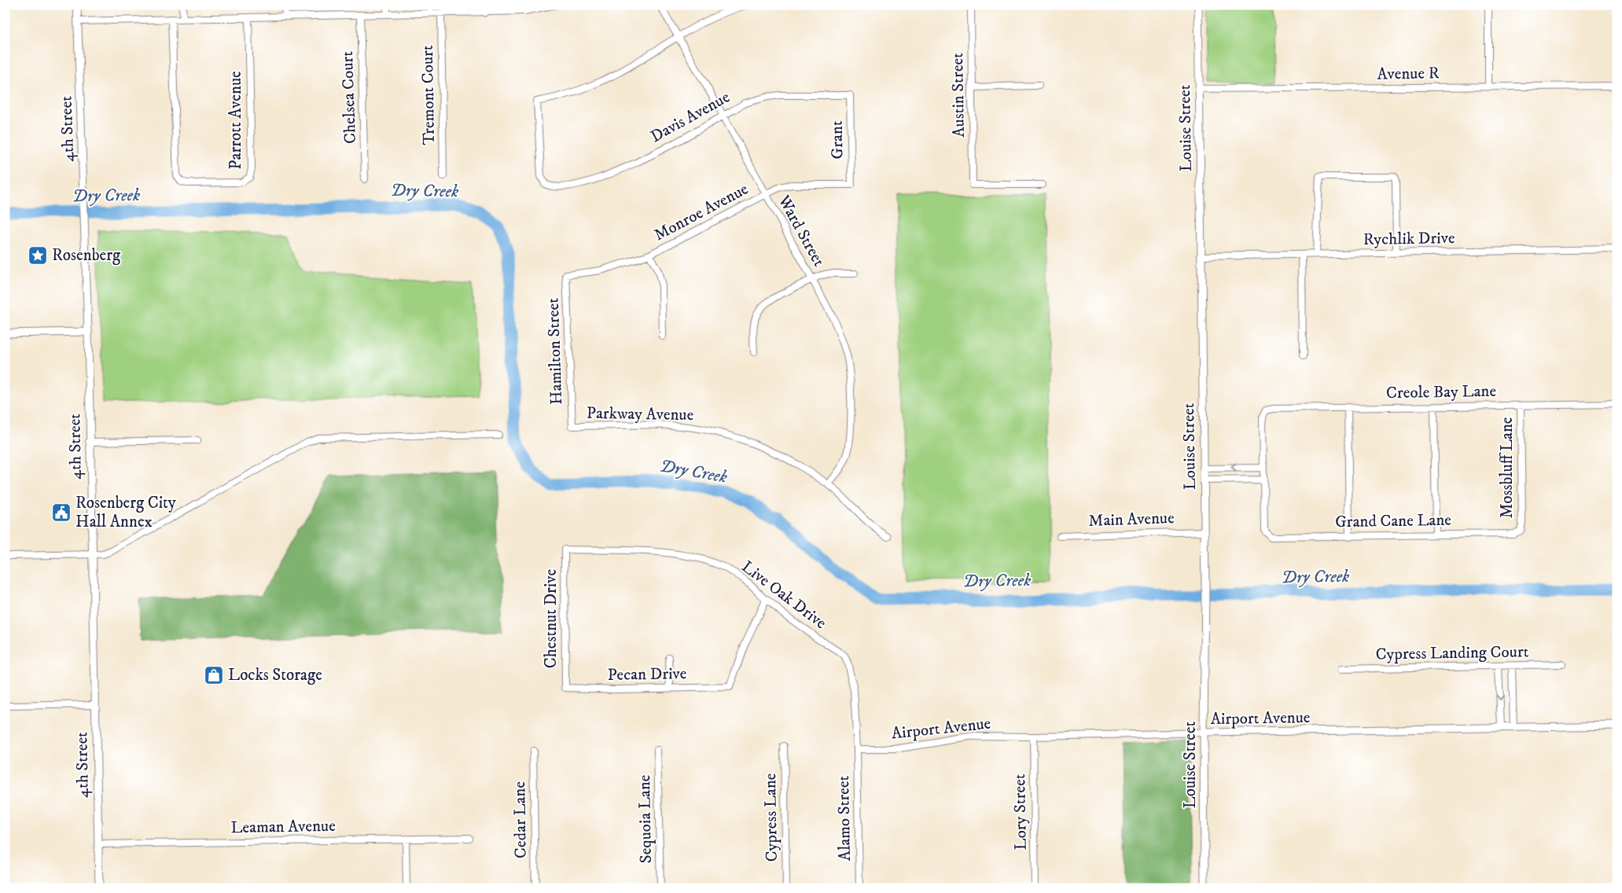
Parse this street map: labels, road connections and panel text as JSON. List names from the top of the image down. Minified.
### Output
{"streets":{"street":["Avenue R","Tremont Court","Austin Street","Chelsea Court","Davis Avenue","Parrott Avenue","Louise Street","4th Street","Grant","Monroe Avenue","Ward Street","Rychlik Drive","Hamilton Street","Creole Bay Lane","Parkway Avenue","Mossbluff Lane","Main Avenue","Grand Cane Lane","Live Oak Drive","Chestnut Drive","Cypress Landing Court","Pecan Drive","Airport Avenue","Lory Street","Cypress Lane","Alamo Street","Sequoia Lane","Cedar Lane","Leaman Avenue"]},"crossings":[["Avenue R","Louise Street"],["Davis Avenue","Grant"],["Davis Avenue","Ward Street"],["Louise Street","Rychlik Drive"],["Louise Street","Main Avenue"],["Louise Street","Airport Avenue"],["4th Street","Leaman Avenue"],["Grant","Monroe Avenue"],["Monroe Avenue","Ward Street"],["Monroe Avenue","Hamilton Street"],["Ward Street","Parkway Avenue"],["Hamilton Street","Parkway Avenue"],["Creole Bay Lane","Mossbluff Lane"],["Mossbluff Lane","Grand Cane Lane"],["Live Oak Drive","Chestnut Drive"],["Live Oak Drive","Pecan Drive"],["Live Oak Drive","Airport Avenue"],["Live Oak Drive","Alamo Street"],["Chestnut Drive","Pecan Drive"],["Airport Avenue","Lory Street"],["Airport Avenue","Alamo Street"]],"water":["Dry Creek"],"places":{"place":["Rosenberg"],"public building":["Rosenberg City Hall Annex"],"shop":["Locks Storage"]}}
